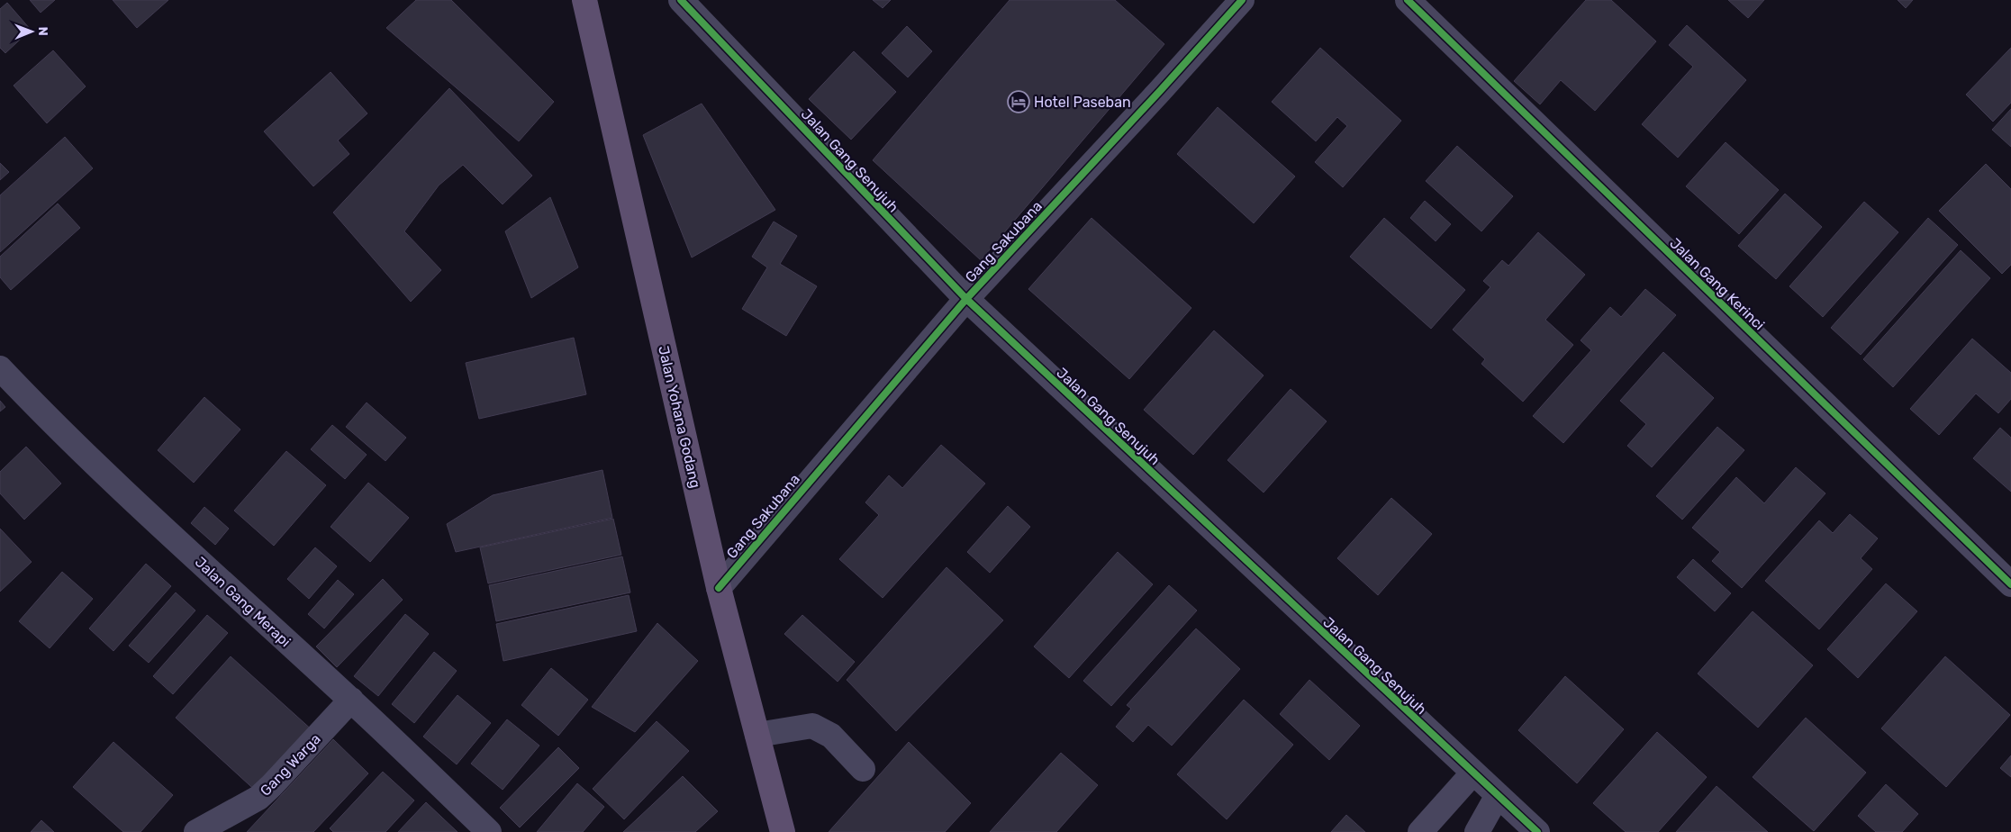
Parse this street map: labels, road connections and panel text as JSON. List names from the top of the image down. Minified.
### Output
{"streets":{"main road":["Jalan Yohana Godang"],"street":["Jalan Gang Senujuh","Gang Sakubana","Jalan Gang Kerinci","Jalan Gang Merapi","Gang Warga"]},"crossings":[["Jalan Gang Senujuh","Gang Sakubana"],["Gang Sakubana","Jalan Yohana Godang"],["Jalan Gang Merapi","Gang Warga"]],"places":{"hotel":["Hotel Paseban"]},"north":"right"}
